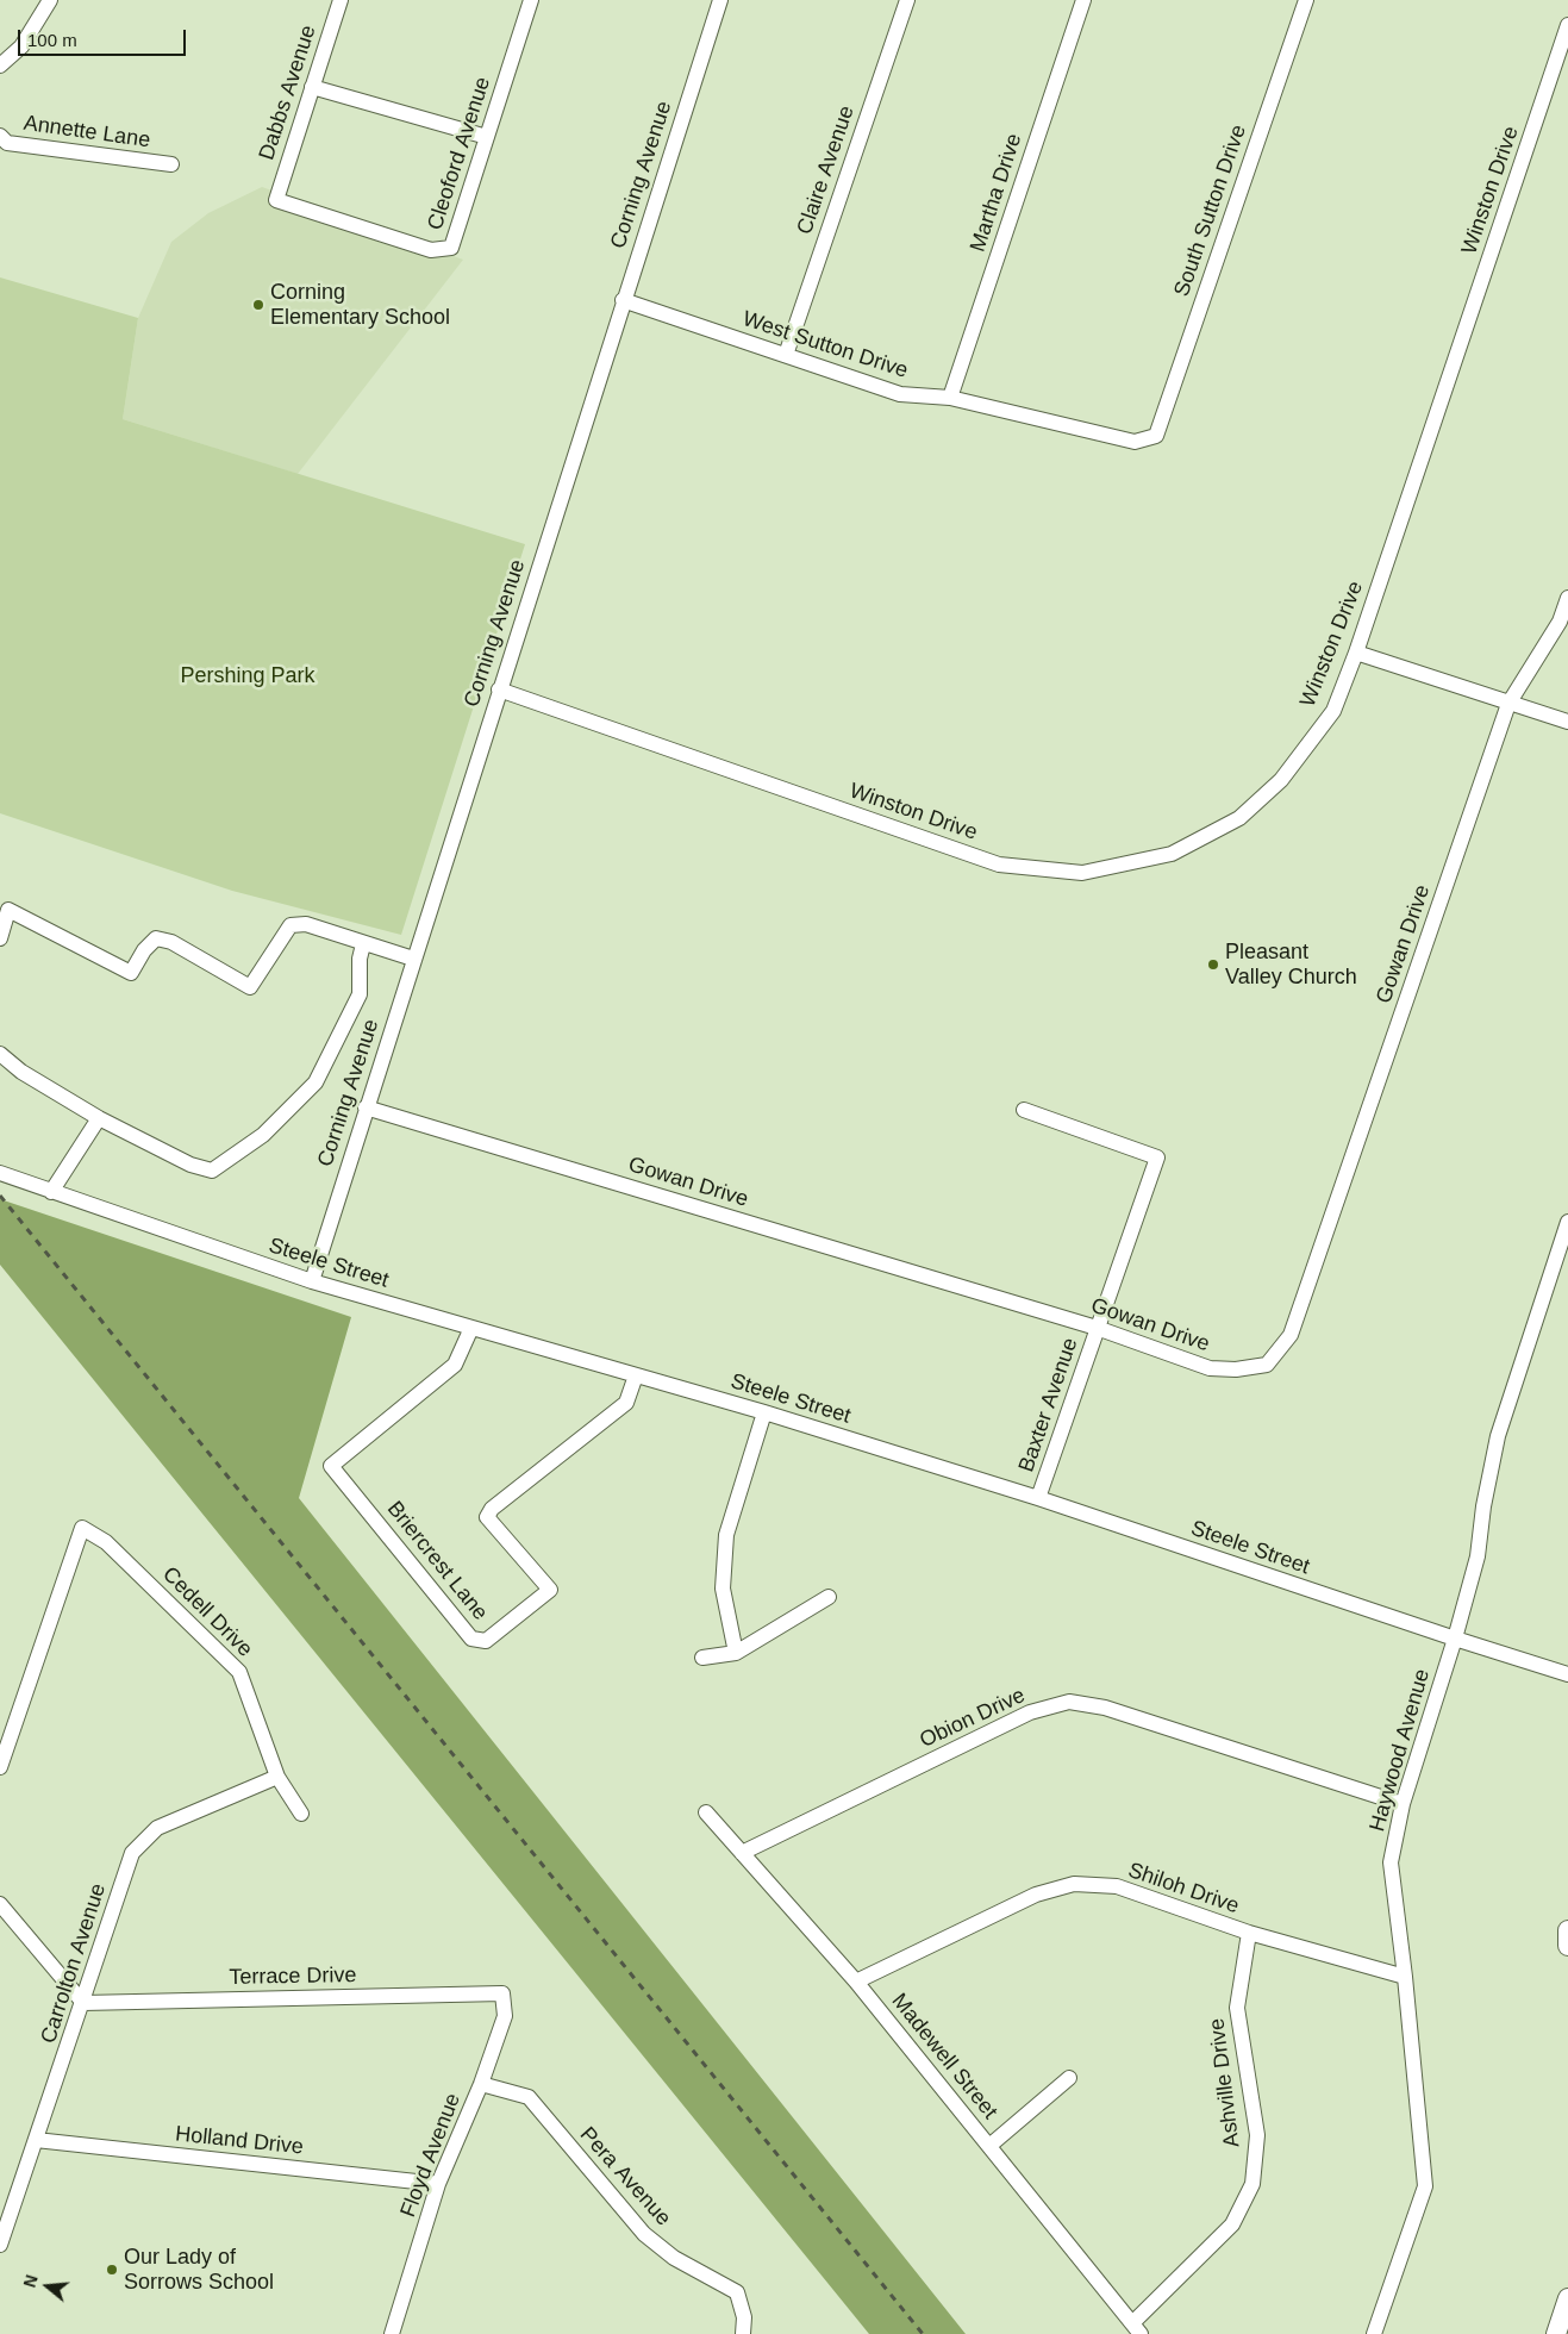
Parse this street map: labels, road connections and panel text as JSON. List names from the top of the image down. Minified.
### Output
{"streets":{"street":["Dabbs Avenue","Annette Lane","Cleoford Avenue","Claire Avenue","Corning Avenue","Winston Drive","Martha Drive","South Sutton Drive","West Sutton Drive","Gowan Drive","Steele Street","Baxter Avenue","Briercrest Lane","Cedell Drive","Obion Drive","Haywood Avenue","Shiloh Drive","Carrolton Avenue","Terrace Drive","Madewell Street","Ashville Drive","Holland Drive","Floyd Avenue","Pera Avenue"]},"crossings":[["Dabbs Avenue","Cleoford Avenue"],["Claire Avenue","West Sutton Drive"],["Corning Avenue","Winston Drive"],["Corning Avenue","West Sutton Drive"],["Corning Avenue","Gowan Drive"],["Corning Avenue","Steele Street"],["Martha Drive","West Sutton Drive"],["South Sutton Drive","West Sutton Drive"],["Gowan Drive","Baxter Avenue"],["Steele Street","Baxter Avenue"],["Steele Street","Briercrest Lane"],["Steele Street","Haywood Avenue"],["Cedell Drive","Carrolton Avenue"],["Obion Drive","Haywood Avenue"],["Obion Drive","Madewell Street"],["Haywood Avenue","Shiloh Drive"],["Shiloh Drive","Madewell Street"],["Shiloh Drive","Ashville Drive"],["Carrolton Avenue","Terrace Drive"],["Carrolton Avenue","Holland Drive"],["Terrace Drive","Floyd Avenue"],["Madewell Street","Ashville Drive"],["Holland Drive","Floyd Avenue"],["Floyd Avenue","Pera Avenue"]],"parks":["Pershing Park"],"places":["Corning Elementary School","Pleasant Valley Church","Our Lady of Sorrows School"],"scale_bar":"100 m","north":"left"}
